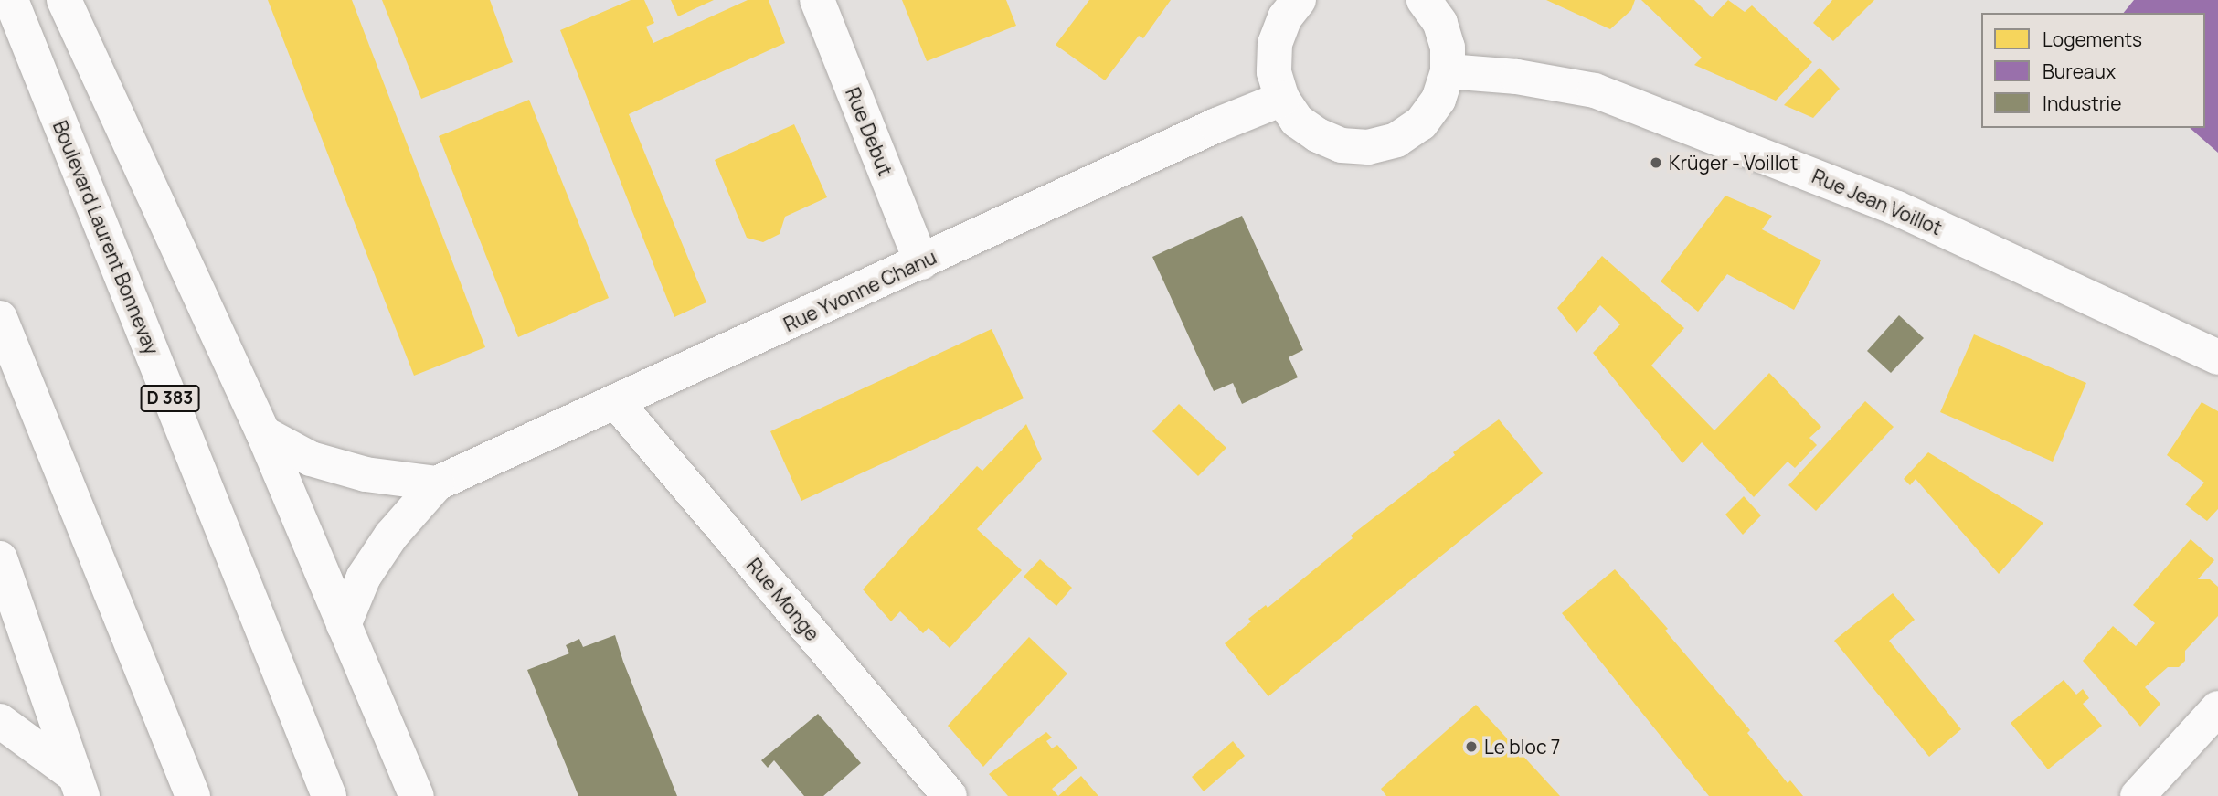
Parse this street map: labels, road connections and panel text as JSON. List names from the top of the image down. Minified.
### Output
{"streets":{"main road":["Rue Debut","Rue Jean Voillot","Boulevard Laurent Bonnevay","Rue Yvonne Chanu","D 383","Rue Monge"]},"crossings":[["Rue Debut","Rue Yvonne Chanu"],["Rue Yvonne Chanu","Rue Monge"]],"places":["Krüger - Voillot","Le bloc 7"],"legend":["Logements","Bureaux","Industrie"]}
